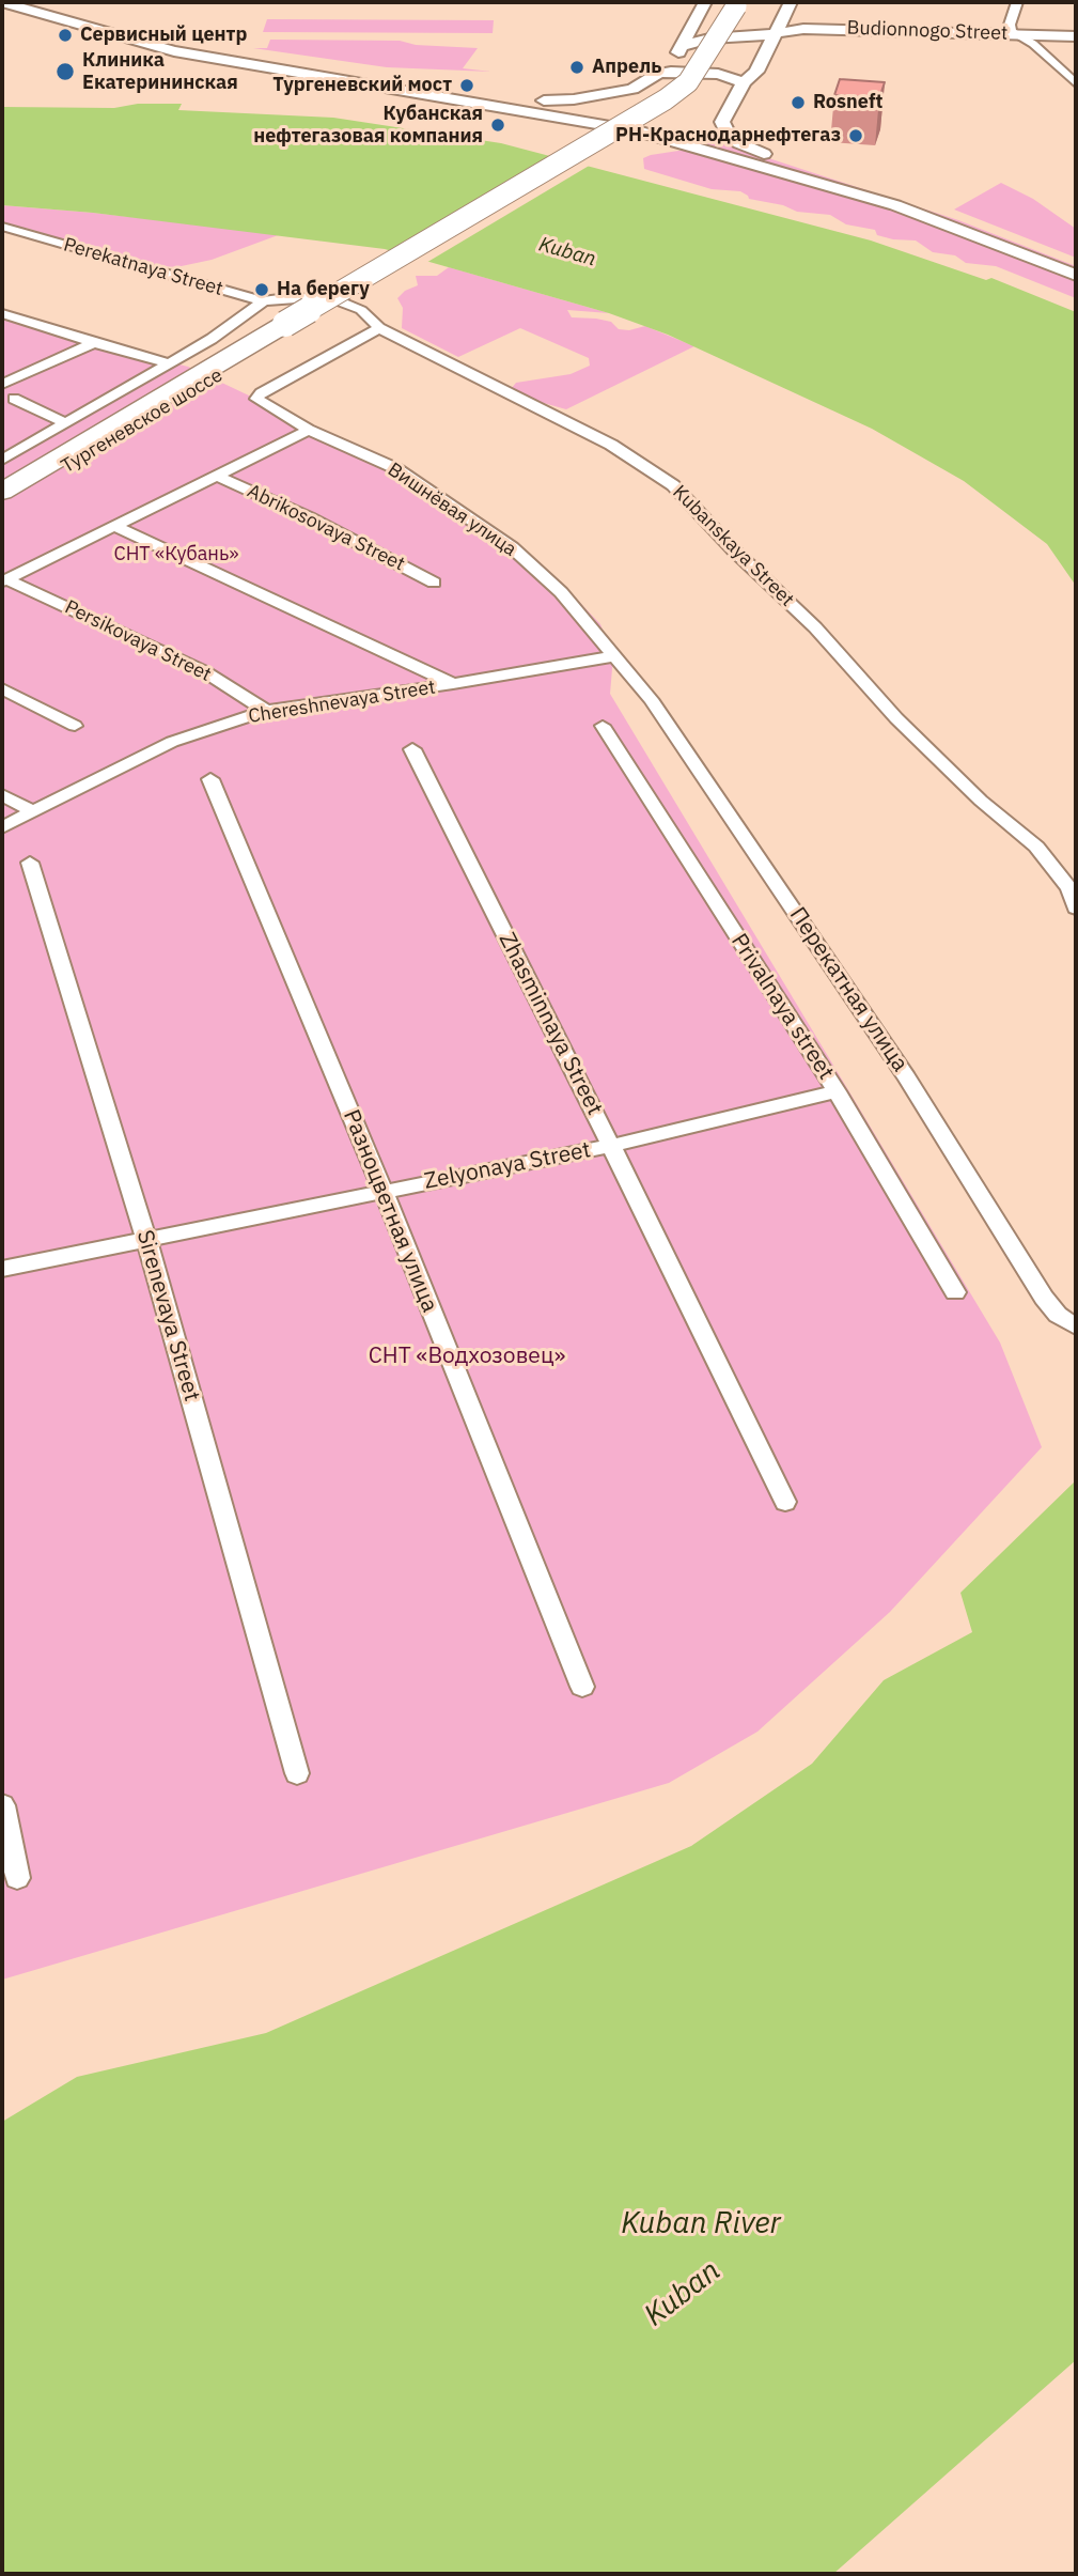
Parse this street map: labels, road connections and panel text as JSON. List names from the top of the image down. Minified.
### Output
{"streets":{"highway":["Тургеневское шоссе"],"main road":["Budionnogo Street"],"street":["Perekatnaya Street","Вишнёвая улица","Abrikosovaya Street","Kubanskaya Street","Persikovaya Street","Chereshnevaya Street","Перекатная улица","Privalnaya street","Zhasminnaya Street","Zelyonaya Street","Разноцветная улица","Sirenevaya Street"]},"crossings":[["Perekatnaya Street","Kubanskaya Street"],["Вишнёвая улица","Kubanskaya Street"],["Вишнёвая улица","Chereshnevaya Street"],["Вишнёвая улица","Перекатная улица"],["Persikovaya Street","Chereshnevaya Street"],["Chereshnevaya Street","Перекатная улица"],["Privalnaya street","Zelyonaya Street"],["Zhasminnaya Street","Zelyonaya Street"],["Zelyonaya Street","Разноцветная улица"],["Zelyonaya Street","Sirenevaya Street"]],"water":["Kuban","Kuban River"],"parks":["СНТ «Кубань»","СНТ «Водхозовец»"],"places":["Сервисный центр","Апрель","Клиника Екатерининская","Тургеневский мост","Rosneft","Кубанская нефтегазовая компания","РН-Краснодарнефтегаз","На берегу"]}
